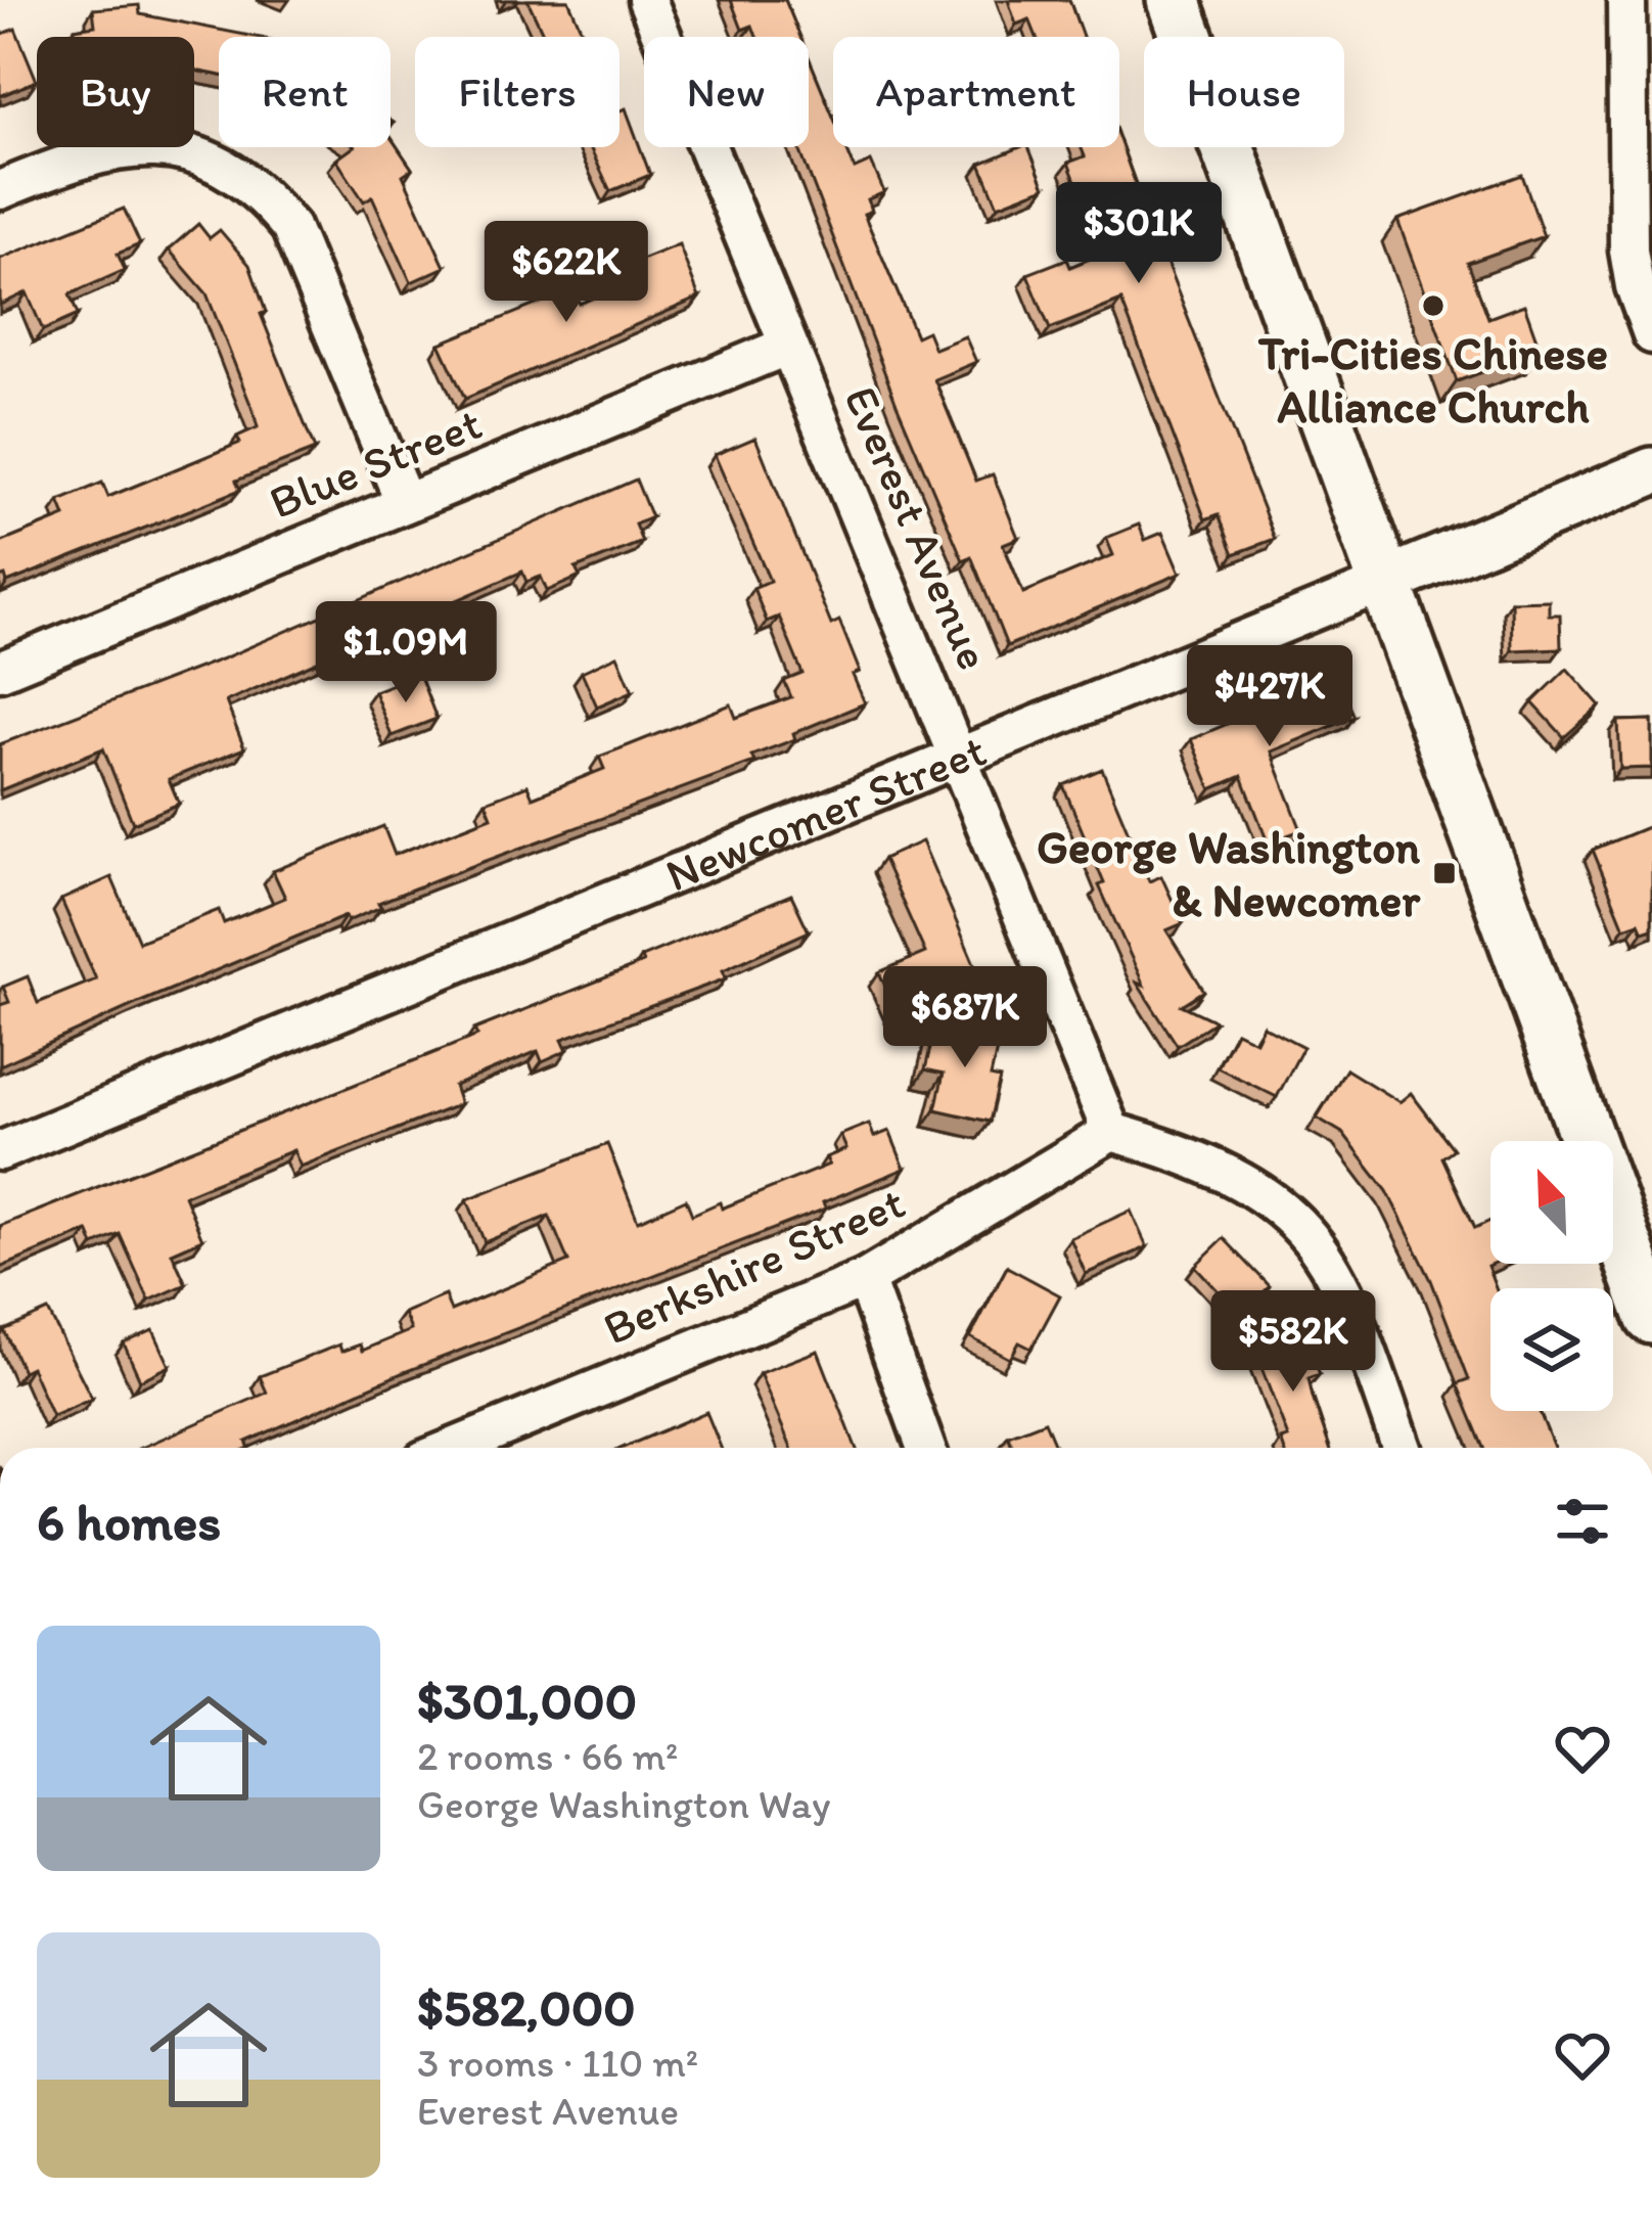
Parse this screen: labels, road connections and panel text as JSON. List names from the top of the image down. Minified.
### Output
{"streets":{"street":["Blue Street","Everest Avenue","Newcomer Street","Berkshire Street"]},"crossings":[["Blue Street","Everest Avenue"],["Everest Avenue","Newcomer Street"],["Everest Avenue","Berkshire Street"]],"places":{"other":["Tri-Cities Chinese Alliance Church"],"transit":["George Washington & Newcomer"]},"north":"top left","page":{"chip":["Buy","Rent","Filters","New","Apartment","House"],"price":["$301K","$622K","$1.09M","$427K","$687K","$582K"],"heading":"6 homes","list":[{"name":"$301,000","note":"2 rooms · 66 m² · George Washington Way"},{"name":"$582,000","note":"3 rooms · 110 m² · Everest Avenue"}]}}
